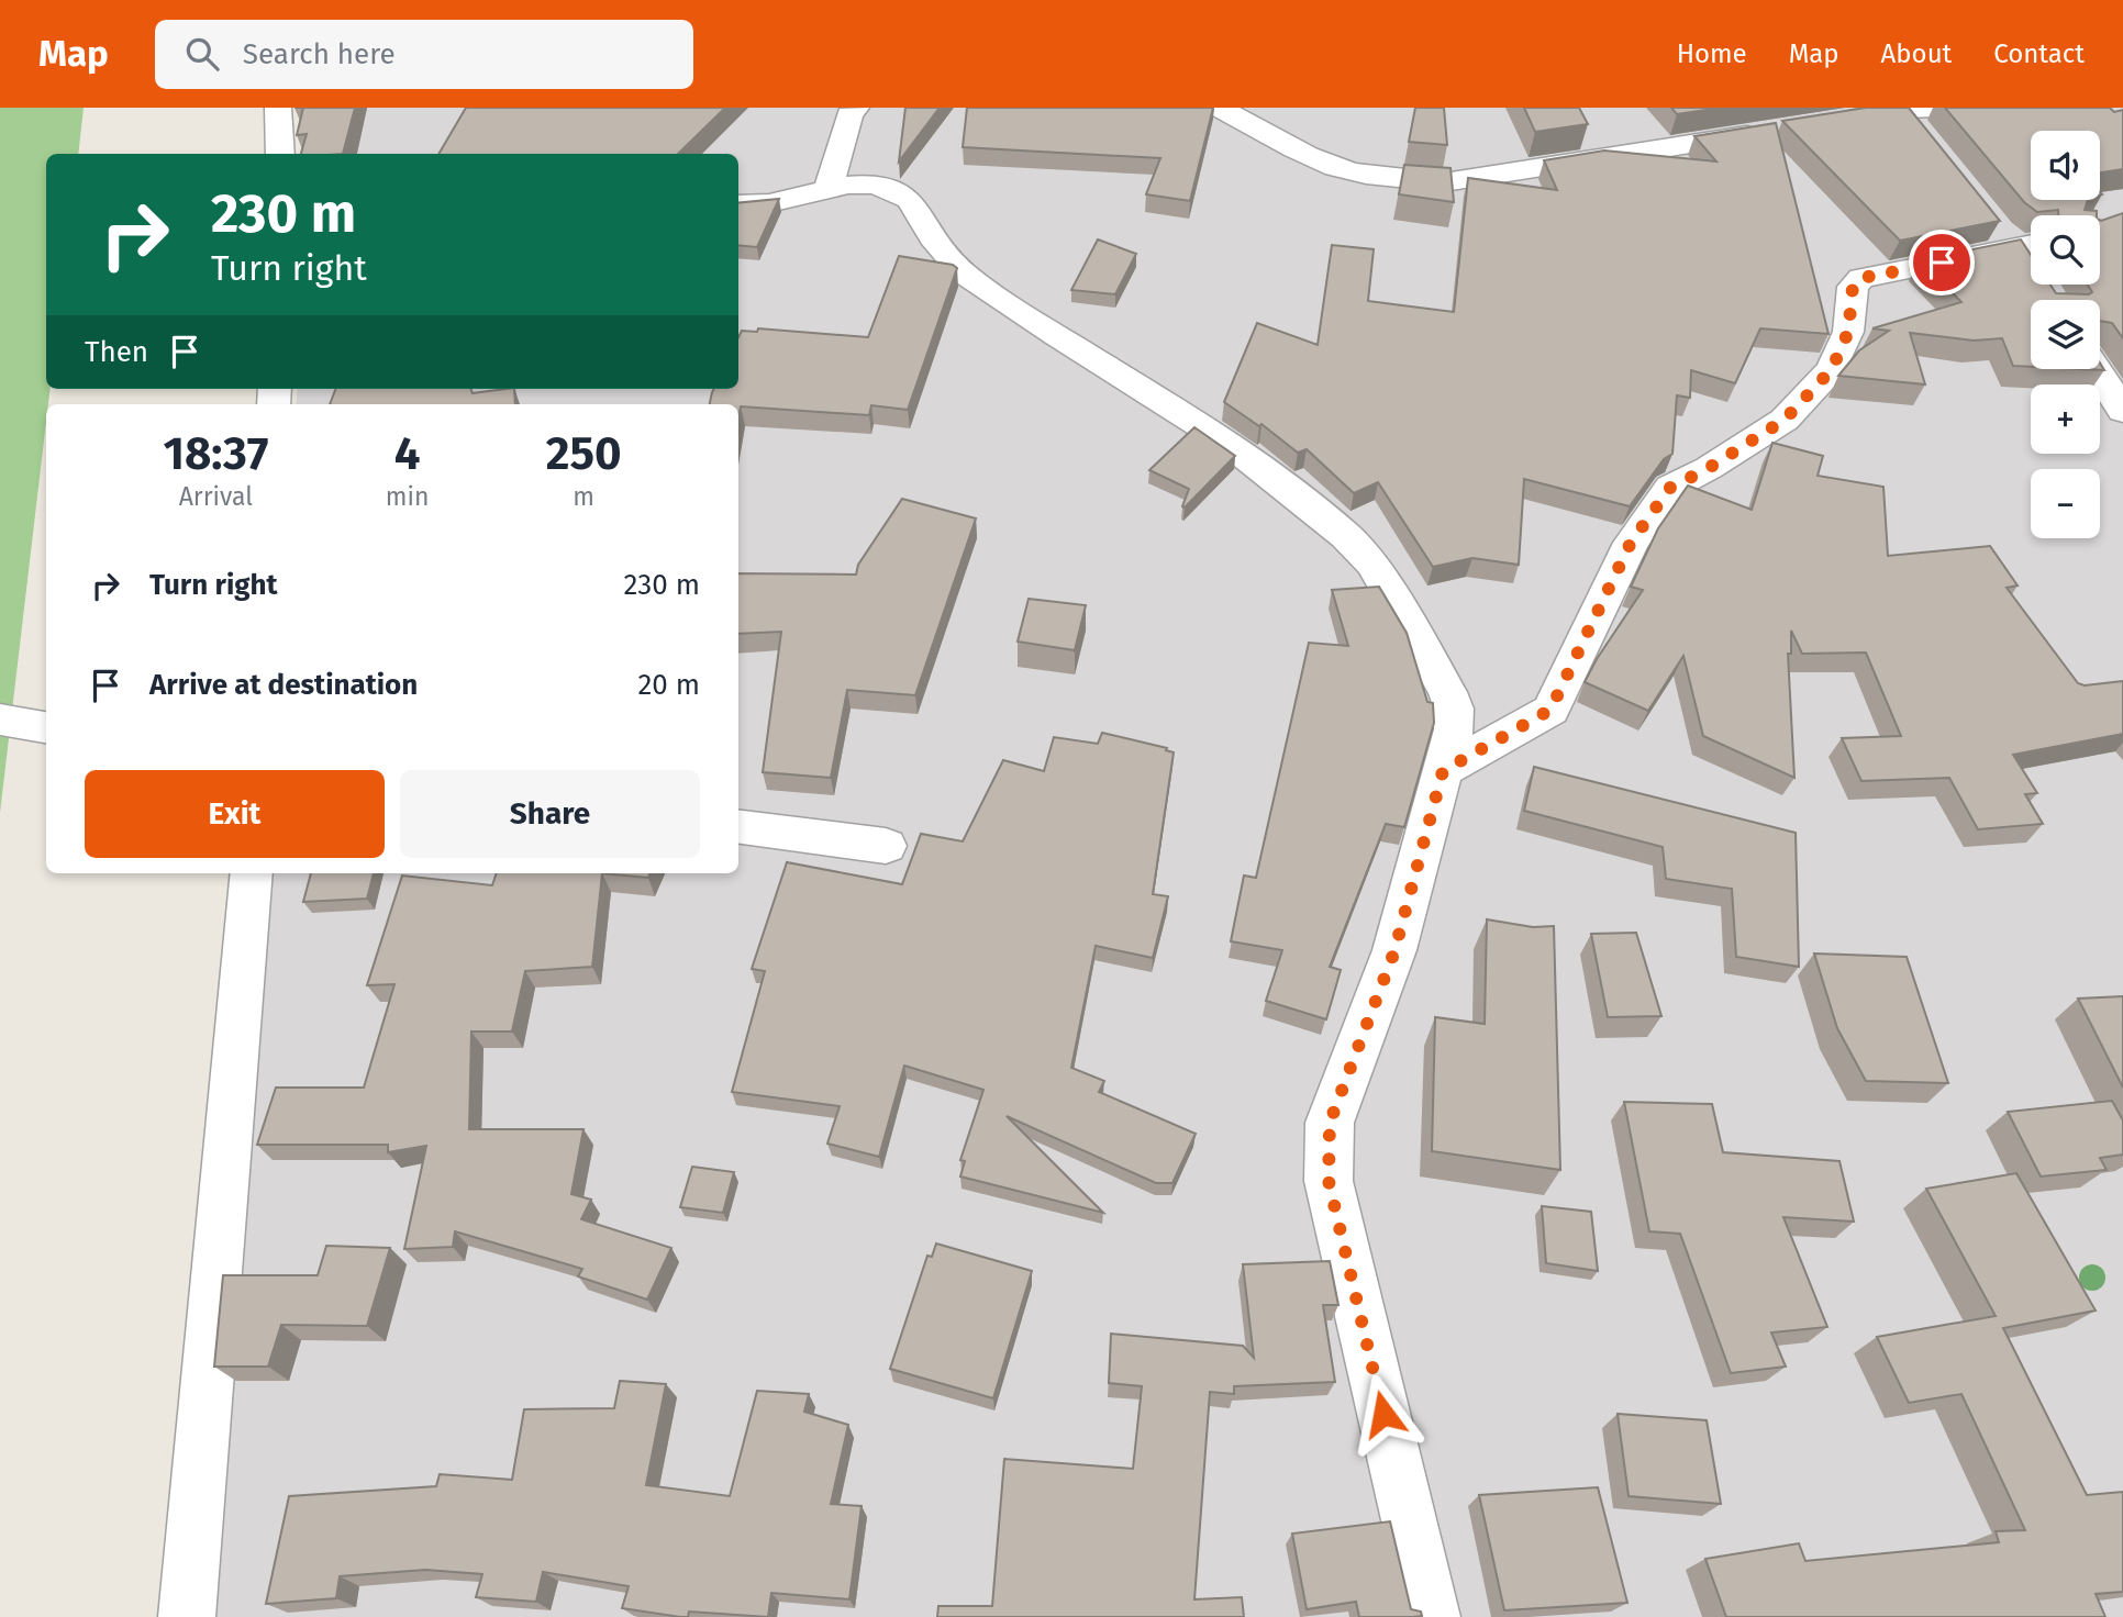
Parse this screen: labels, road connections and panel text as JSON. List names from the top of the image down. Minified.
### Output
{"page":{"header":"Map","search":"Search here","nav":["Home","Map","About","Contact"],"map_buttons":["+","−"],"turn":["230 m","Turn right"],"then":"Then","eta":["18:37","Arrival","4","min","250","m"],"list":[{"name":"Turn right","value":"230 m"},{"name":"Arrive at destination","value":"20 m"}],"buttons":["Exit","Share"]}}
